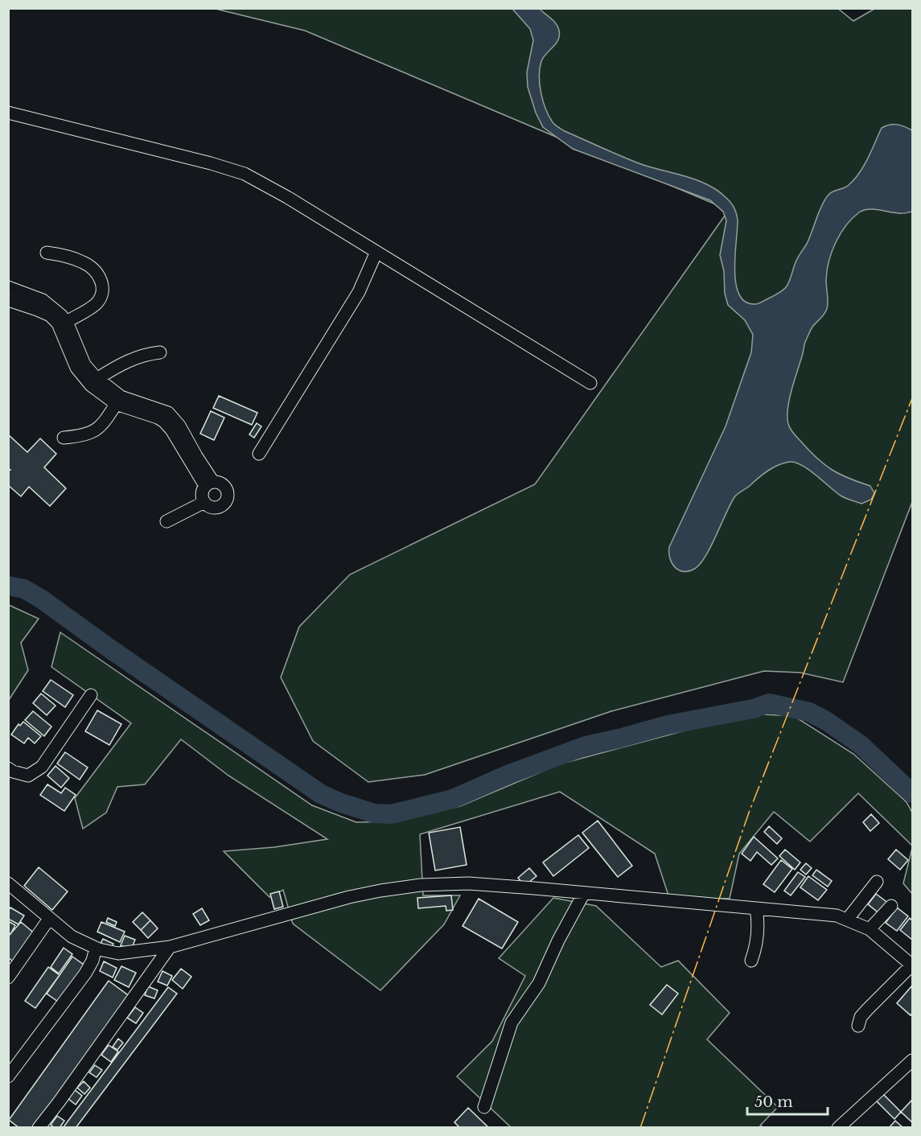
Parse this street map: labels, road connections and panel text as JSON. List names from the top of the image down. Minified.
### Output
{"scale_bar":"50 m"}
